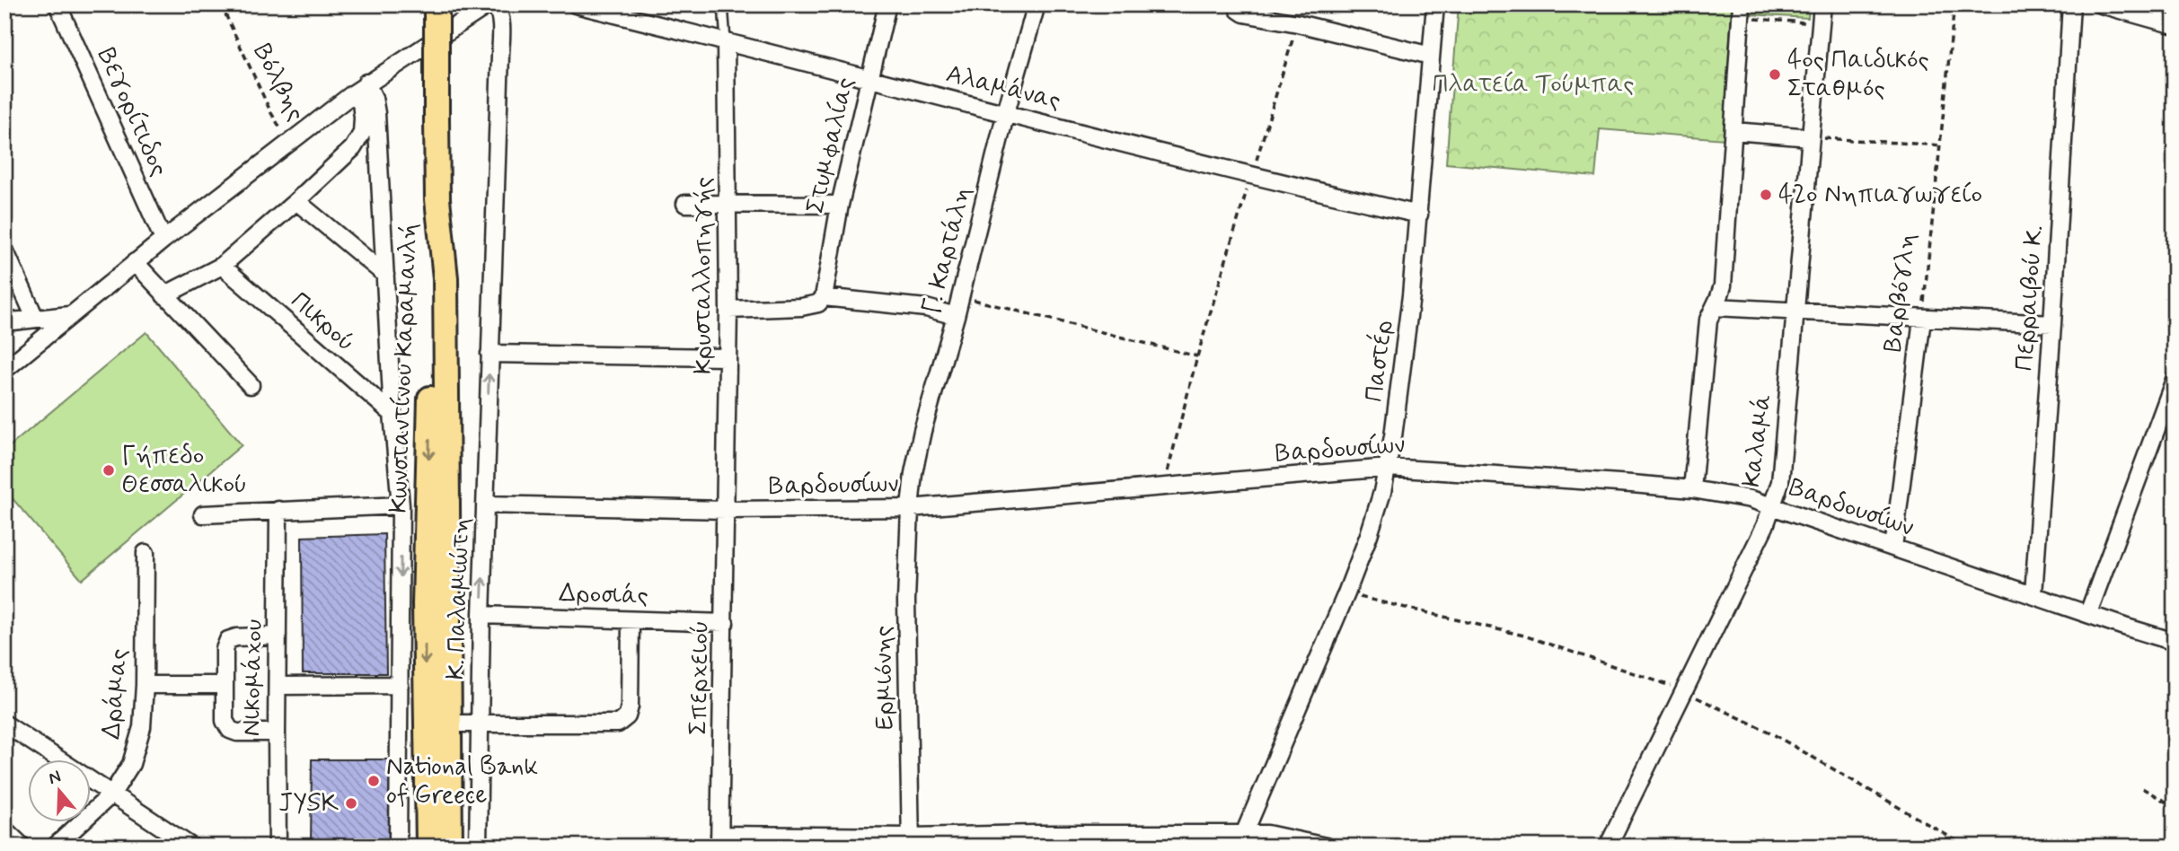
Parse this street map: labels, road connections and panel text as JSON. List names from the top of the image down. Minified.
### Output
{"streets":{"main road":["Κωνσταντίνου Καραμανλή"],"street":["Αλαμάνας","Βεγορίτιδος","Στυμφαλίας","Γ. Καρτάλη","Κρυσταλλοπηγής","Βαρβόγλη","Περραιβού Κ.","Πικρού","Παστέρ","Καλαμά","Βαρδουσίων","Δροσιάς","Κ. Παλαμιώτη","Νικομάχου","Σπερχειού","Ερμιόνης","Δράμας"],"path":["Βόλβης"]},"crossings":[["Αλαμάνας","Στυμφαλίας"],["Αλαμάνας","Γ. Καρτάλη"],["Αλαμάνας","Κρυσταλλοπηγής"],["Αλαμάνας","Παστέρ"],["Γ. Καρτάλη","Βαρδουσίων"],["Γ. Καρτάλη","Ερμιόνης"],["Κρυσταλλοπηγής","Βαρδουσίων"],["Κρυσταλλοπηγής","Σπερχειού"],["Βαρβόγλη","Βαρδουσίων"],["Περραιβού Κ.","Βαρδουσίων"],["Πικρού","Κωνσταντίνου Καραμανλή"],["Παστέρ","Βαρδουσίων"],["Καλαμά","Βαρδουσίων"],["Βαρδουσίων","Κ. Παλαμιώτη"],["Βαρδουσίων","Σπερχειού"],["Βαρδουσίων","Ερμιόνης"],["Δροσιάς","Κ. Παλαμιώτη"],["Δροσιάς","Σπερχειού"]],"parks":["Πλατεία Τούμπας"],"places":["4ος Παιδικός Σταθμός","42ο Νηπιαγωγείο","Γήπεδο Θεσσαλικού","National Bank of Greece","JYSK"],"north":"top"}
